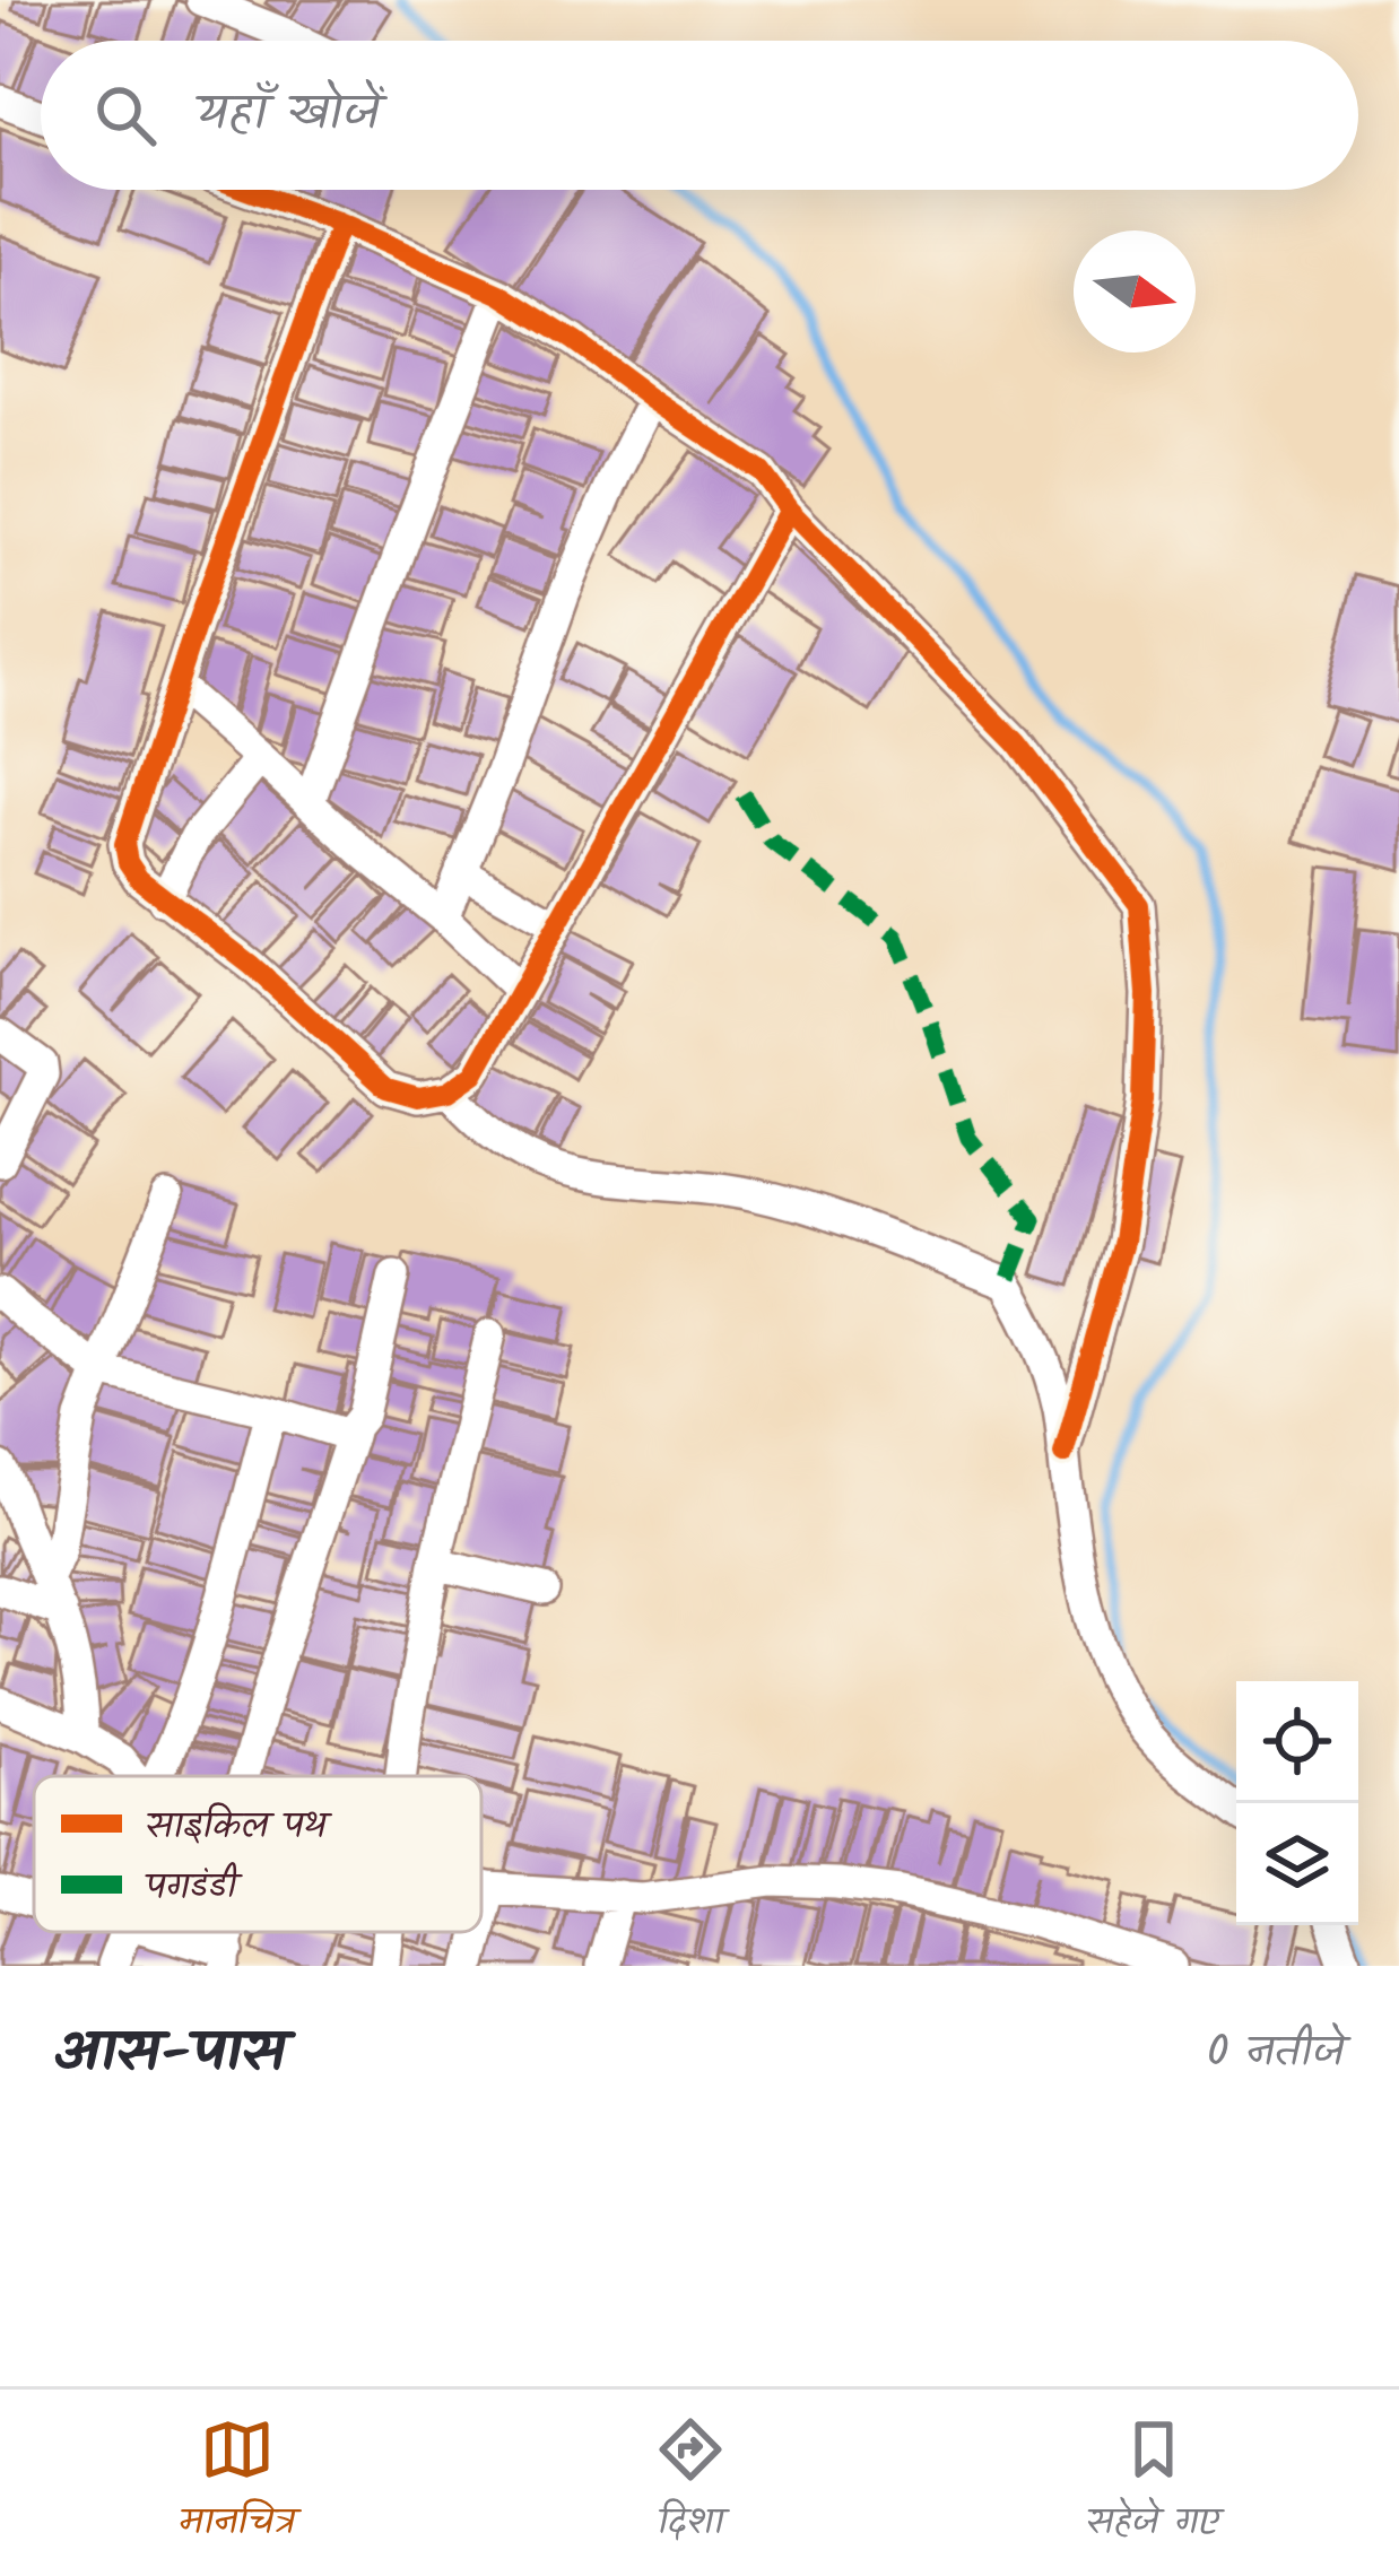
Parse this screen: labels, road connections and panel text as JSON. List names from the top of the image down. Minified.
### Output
{"legend":["साइकिल पथ","पगडंडी"],"north":"right","page":{"search":"यहाँ खोजें","heading":["आस-पास","0 नतीजे"],"nav":["मानचित्र","दिशा","सहेजे गए"]}}
